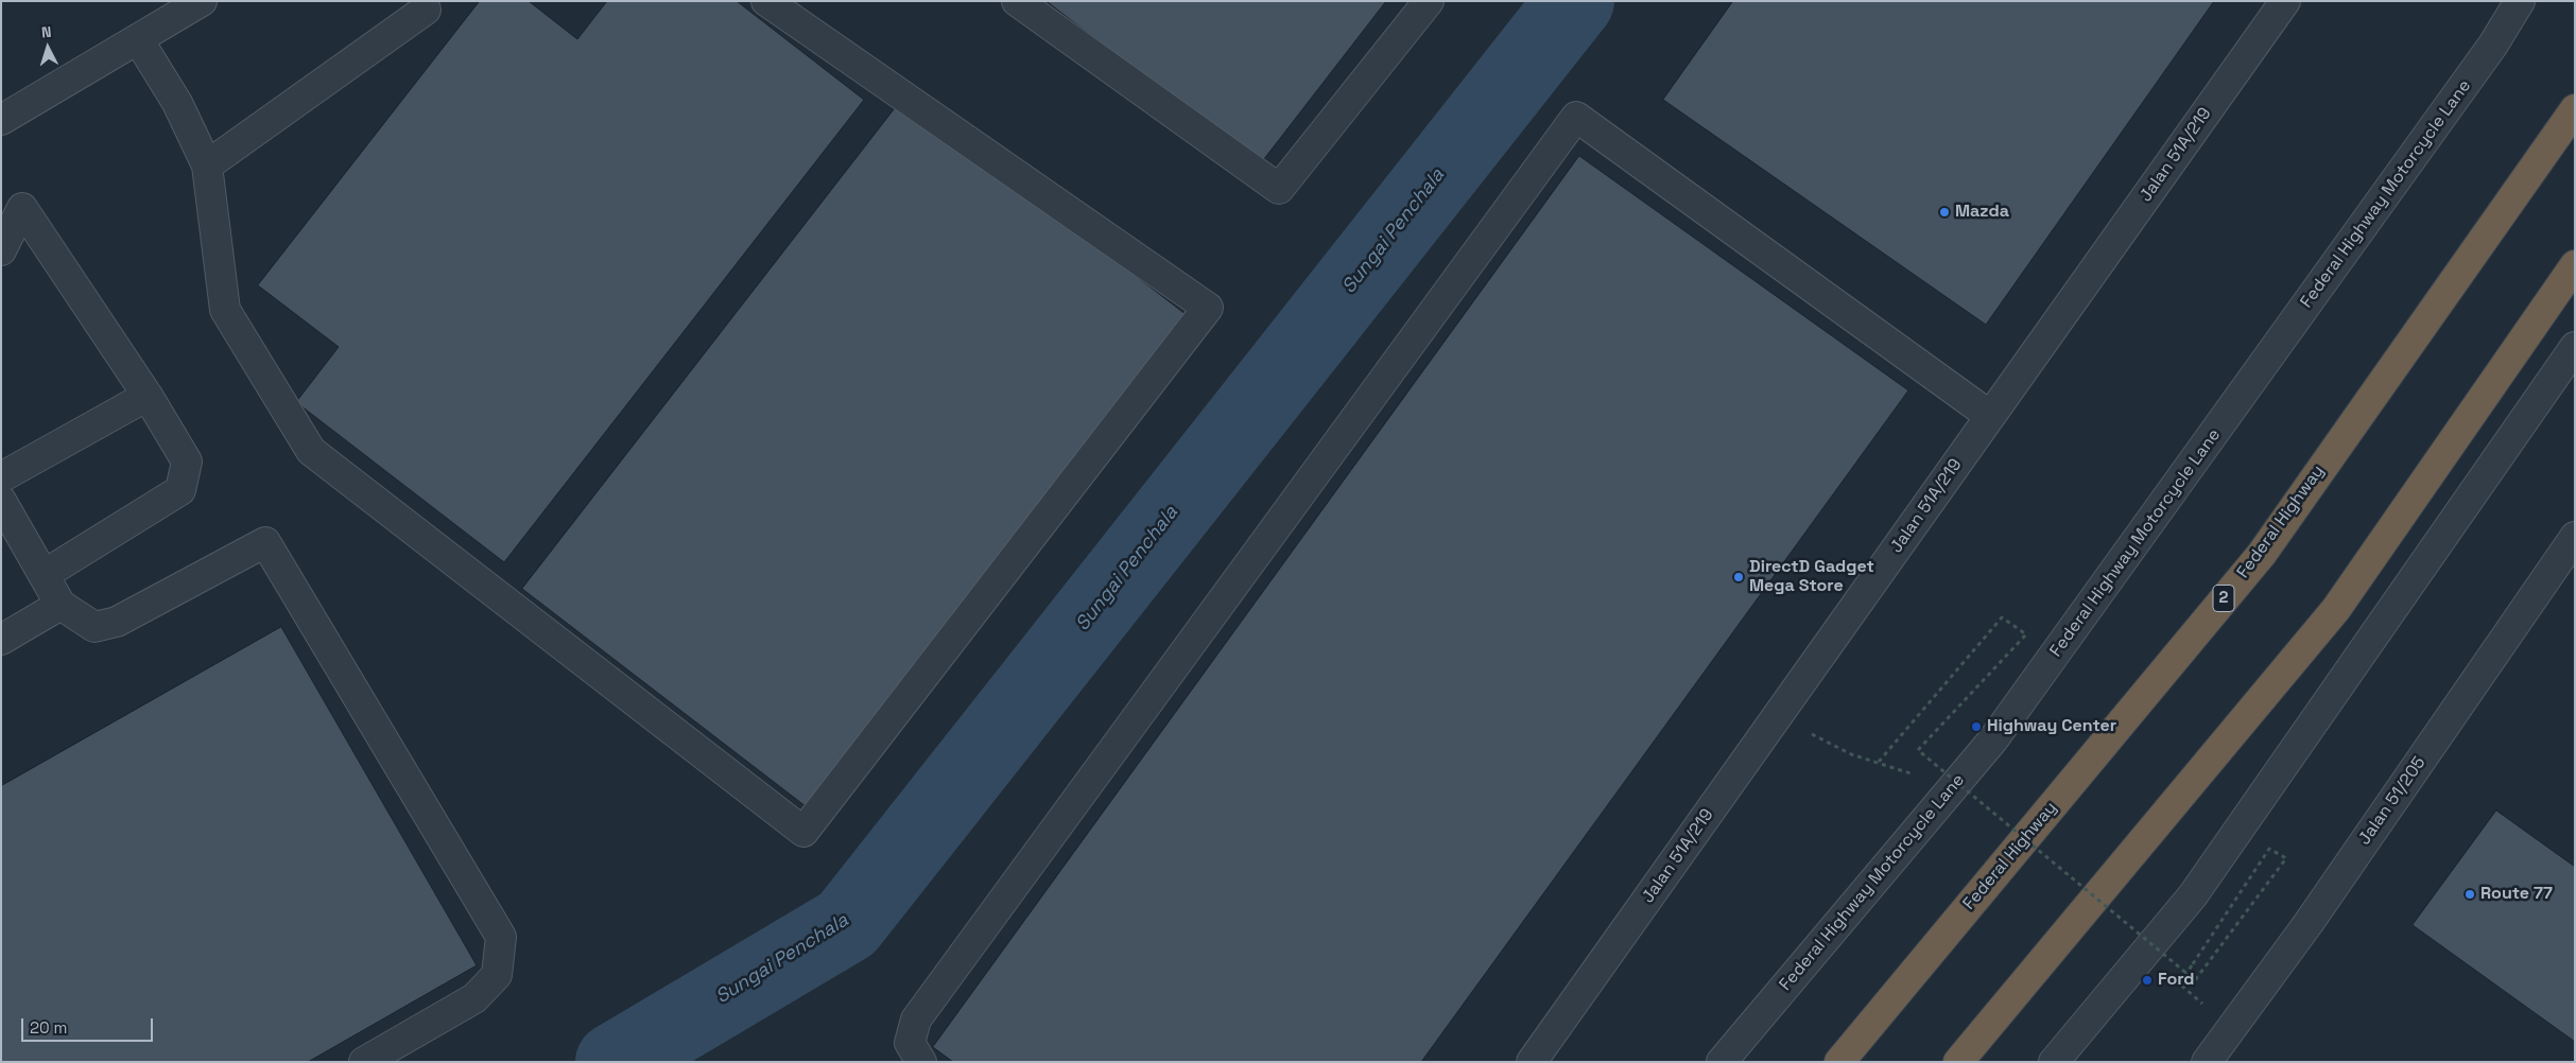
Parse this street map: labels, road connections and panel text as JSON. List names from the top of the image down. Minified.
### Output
{"streets":{"highway":["Federal Highway","2"],"street":["Jalan 51A/219","Federal Highway Motorcycle Lane","Jalan 51/205"]},"water":["Sungai Penchala"],"places":["Mazda","DirectD Gadget Mega Store","Highway Center","Route 77","Ford"],"scale_bar":"20 m","north":"top"}
